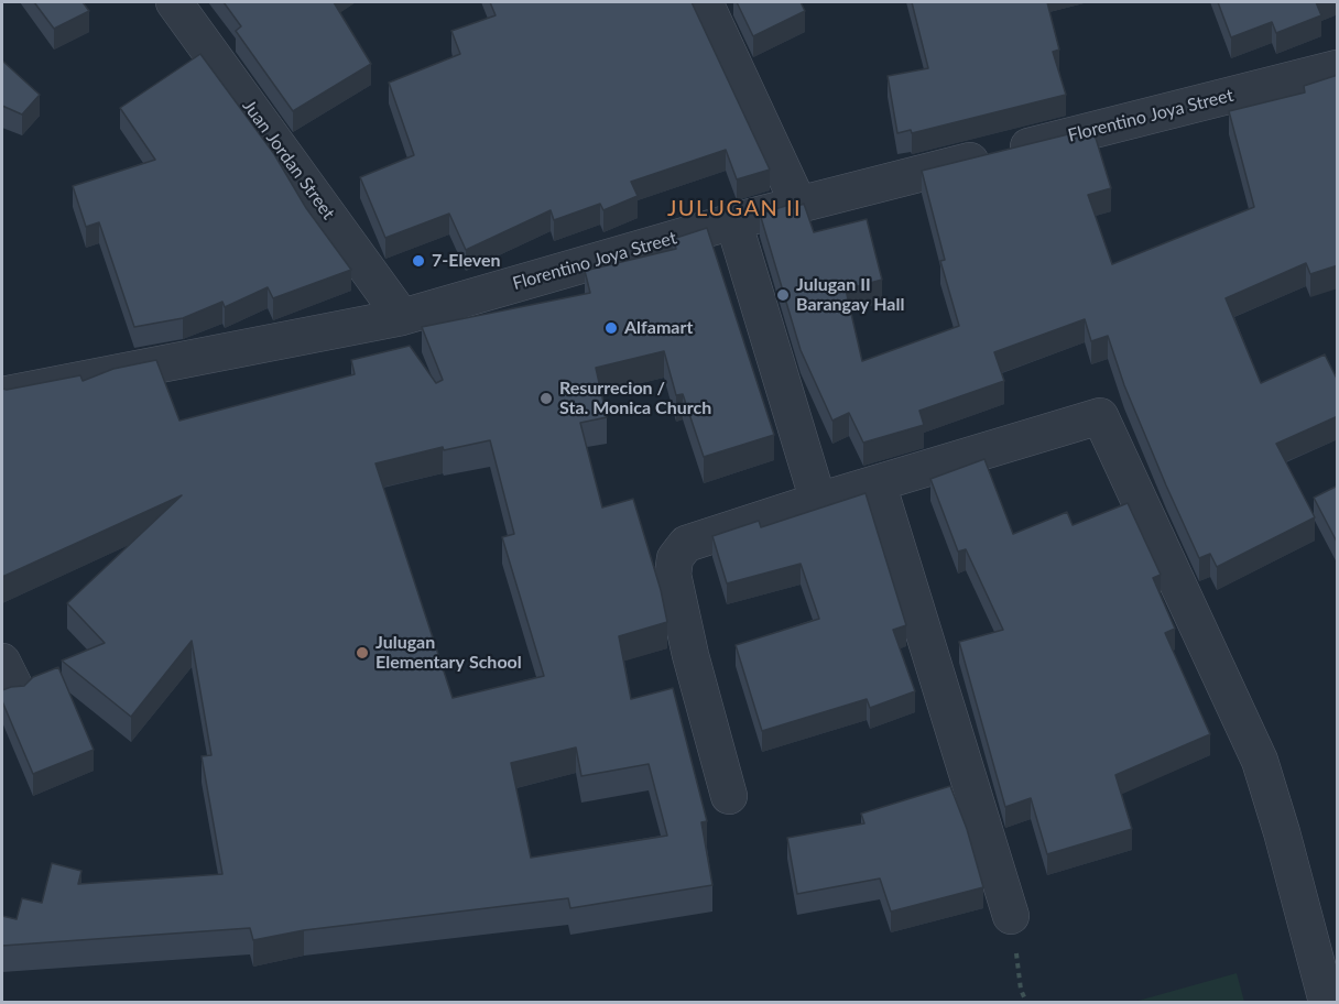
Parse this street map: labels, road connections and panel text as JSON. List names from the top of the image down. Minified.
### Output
{"streets":{"street":["Florentino Joya Street","Juan Jordan Street"]},"crossings":[["Florentino Joya Street","Juan Jordan Street"]],"districts":["JULUGAN II"],"places":["7-Eleven","Julugan II Barangay Hall","Alfamart","Resurrecion / Sta. Monica Church","Julugan Elementary School"]}
